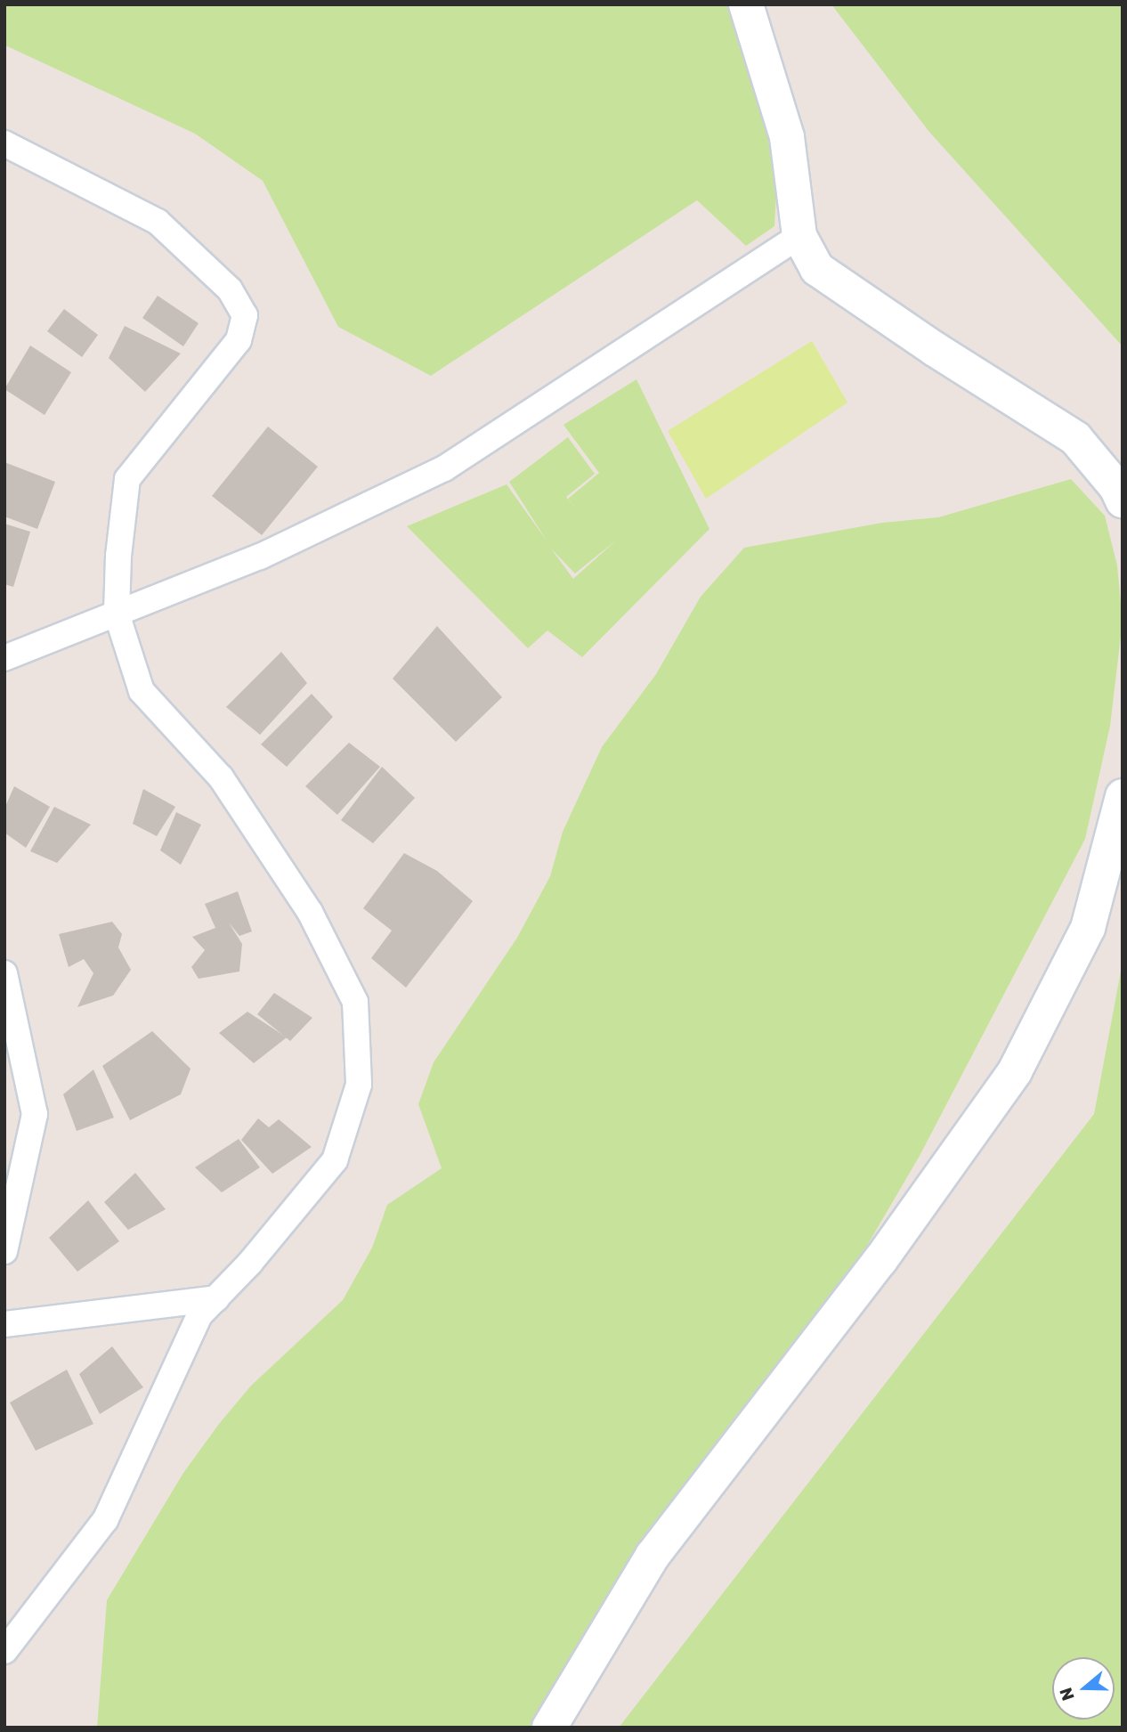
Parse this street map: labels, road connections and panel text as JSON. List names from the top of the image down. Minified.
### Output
{"north":"left"}
